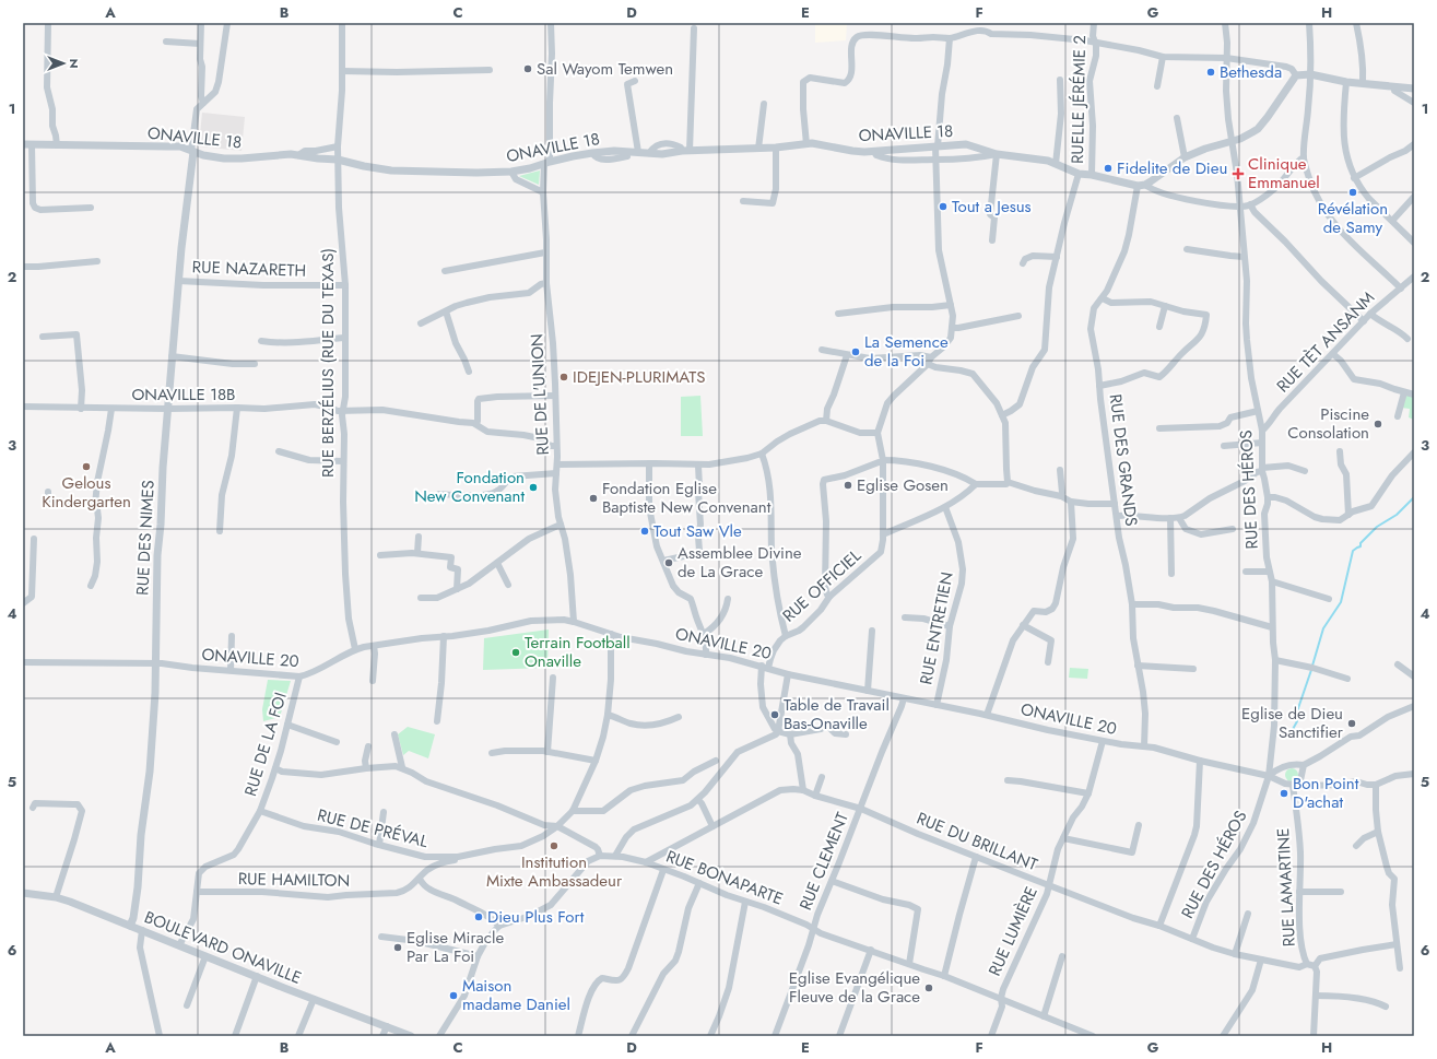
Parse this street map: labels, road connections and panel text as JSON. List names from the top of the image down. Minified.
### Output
{"streets":{"street":["RUELLE JÉRÉMIE 2","ONAVILLE 18","RUE NAZARETH","RUE TÈT ANSANM","RUE BERZÉLIUS (RUE DU TEXAS)","ONAVILLE 18B","RUE DE L'UNION","RUE DES GRANDS","RUE DES HÉROS","RUE DES NIMES","RUE OFFICIEL","RUE ENTRETIEN","ONAVILLE 20","RUE DE LA FOI","RUE DE PRÉVAL","RUE DU BRILLANT","RUE CLEMENT","RUE BONAPARTE","RUE HAMILTON","RUE LAMARTINE","RUE LUMIÈRE","BOULEVARD ONAVILLE"]},"crossings":[["RUELLE JÉRÉMIE 2","ONAVILLE 18"],["ONAVILLE 18","RUE BERZÉLIUS (RUE DU TEXAS)"],["ONAVILLE 18","RUE DE L'UNION"],["ONAVILLE 18","RUE DES GRANDS"],["ONAVILLE 18","RUE DES HÉROS"],["ONAVILLE 18","RUE DES NIMES"],["RUE NAZARETH","RUE BERZÉLIUS (RUE DU TEXAS)"],["RUE NAZARETH","RUE DES NIMES"],["RUE TÈT ANSANM","RUE DES HÉROS"],["RUE BERZÉLIUS (RUE DU TEXAS)","ONAVILLE 18B"],["RUE BERZÉLIUS (RUE DU TEXAS)","ONAVILLE 20"],["ONAVILLE 18B","RUE DE L'UNION"],["ONAVILLE 18B","RUE DES NIMES"],["RUE DE L'UNION","ONAVILLE 20"],["RUE DES GRANDS","ONAVILLE 20"],["RUE DES HÉROS","ONAVILLE 20"],["RUE DES HÉROS","RUE DU BRILLANT"],["RUE DES NIMES","ONAVILLE 20"],["RUE DES NIMES","BOULEVARD ONAVILLE"],["RUE OFFICIEL","ONAVILLE 20"],["RUE ENTRETIEN","ONAVILLE 20"],["ONAVILLE 20","RUE DE LA FOI"],["ONAVILLE 20","RUE DE PRÉVAL"],["ONAVILLE 20","RUE CLEMENT"],["ONAVILLE 20","RUE LAMARTINE"],["ONAVILLE 20","RUE LUMIÈRE"],["RUE DE LA FOI","RUE DE PRÉVAL"],["RUE DE LA FOI","RUE HAMILTON"],["RUE DE LA FOI","BOULEVARD ONAVILLE"],["RUE DU BRILLANT","RUE CLEMENT"],["RUE DU BRILLANT","RUE BONAPARTE"],["RUE DU BRILLANT","RUE LAMARTINE"],["RUE DU BRILLANT","RUE LUMIÈRE"],["RUE CLEMENT","RUE BONAPARTE"],["RUE BONAPARTE","RUE LUMIÈRE"]],"places":{"other":["Sal Wayom Temwen","Bethesda","Fidelite de Dieu","Révélation de Samy","Tout a Jesus","La Semence de la Foi","IDEJEN-PLURIMATS","Piscine Consolation","Gelous Kindergarten","Eglise Gosen","Fondation New Convenant","Fondation Eglise Baptiste New Convenant","Tout Saw Vle","Assemblee Divine de La Grace","Terrain Football Onaville","Table de Travail Bas-Onaville","Eglise de Dieu Sanctifier","Bon Point D'achat","Institution Mixte Ambassadeur","Dieu Plus Fort","Eglise Miracle Par La Foi","Eglise Evangélique Fleuve de la Grace","Maison madame Daniel"],"health":["Clinique Emmanuel"]},"north":"right","grid":{"columns":["A","B","C","D","E","F","G","H"],"rows":["1","2","3","4","5","6"]}}
